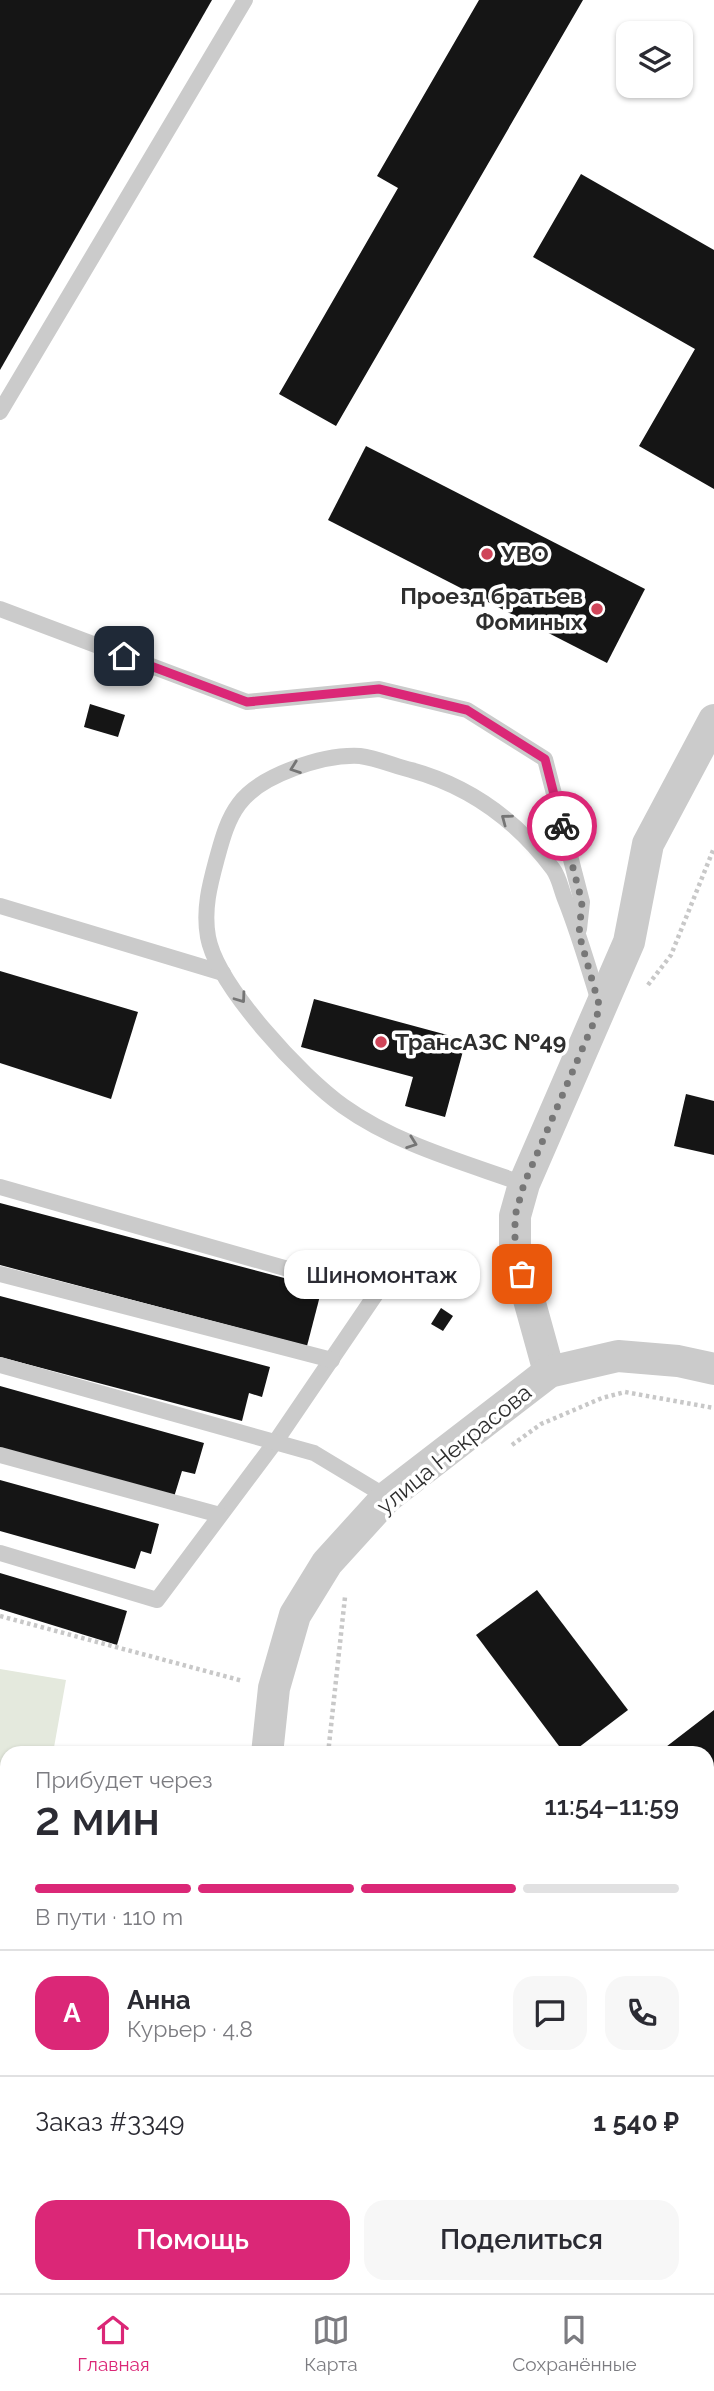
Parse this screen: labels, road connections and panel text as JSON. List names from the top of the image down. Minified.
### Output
{"streets":{"street":["улица Некрасова"]},"places":["УВО","Проезд братьев Фоминых","ТрансАЗС №49","Шиномонтаж"],"page":{"bubble":"Шиномонтаж","heading":["2 мин","Прибудет через","11:54–11:59"],"panel":["Анна","Курьер · 4.8","Заказ #3349","1 540 ₽"],"bar":"В пути · 110 m","round":"А","buttons":["Помощь","Поделиться"],"tabs":["Главная","Карта","Сохранённые"]}}
